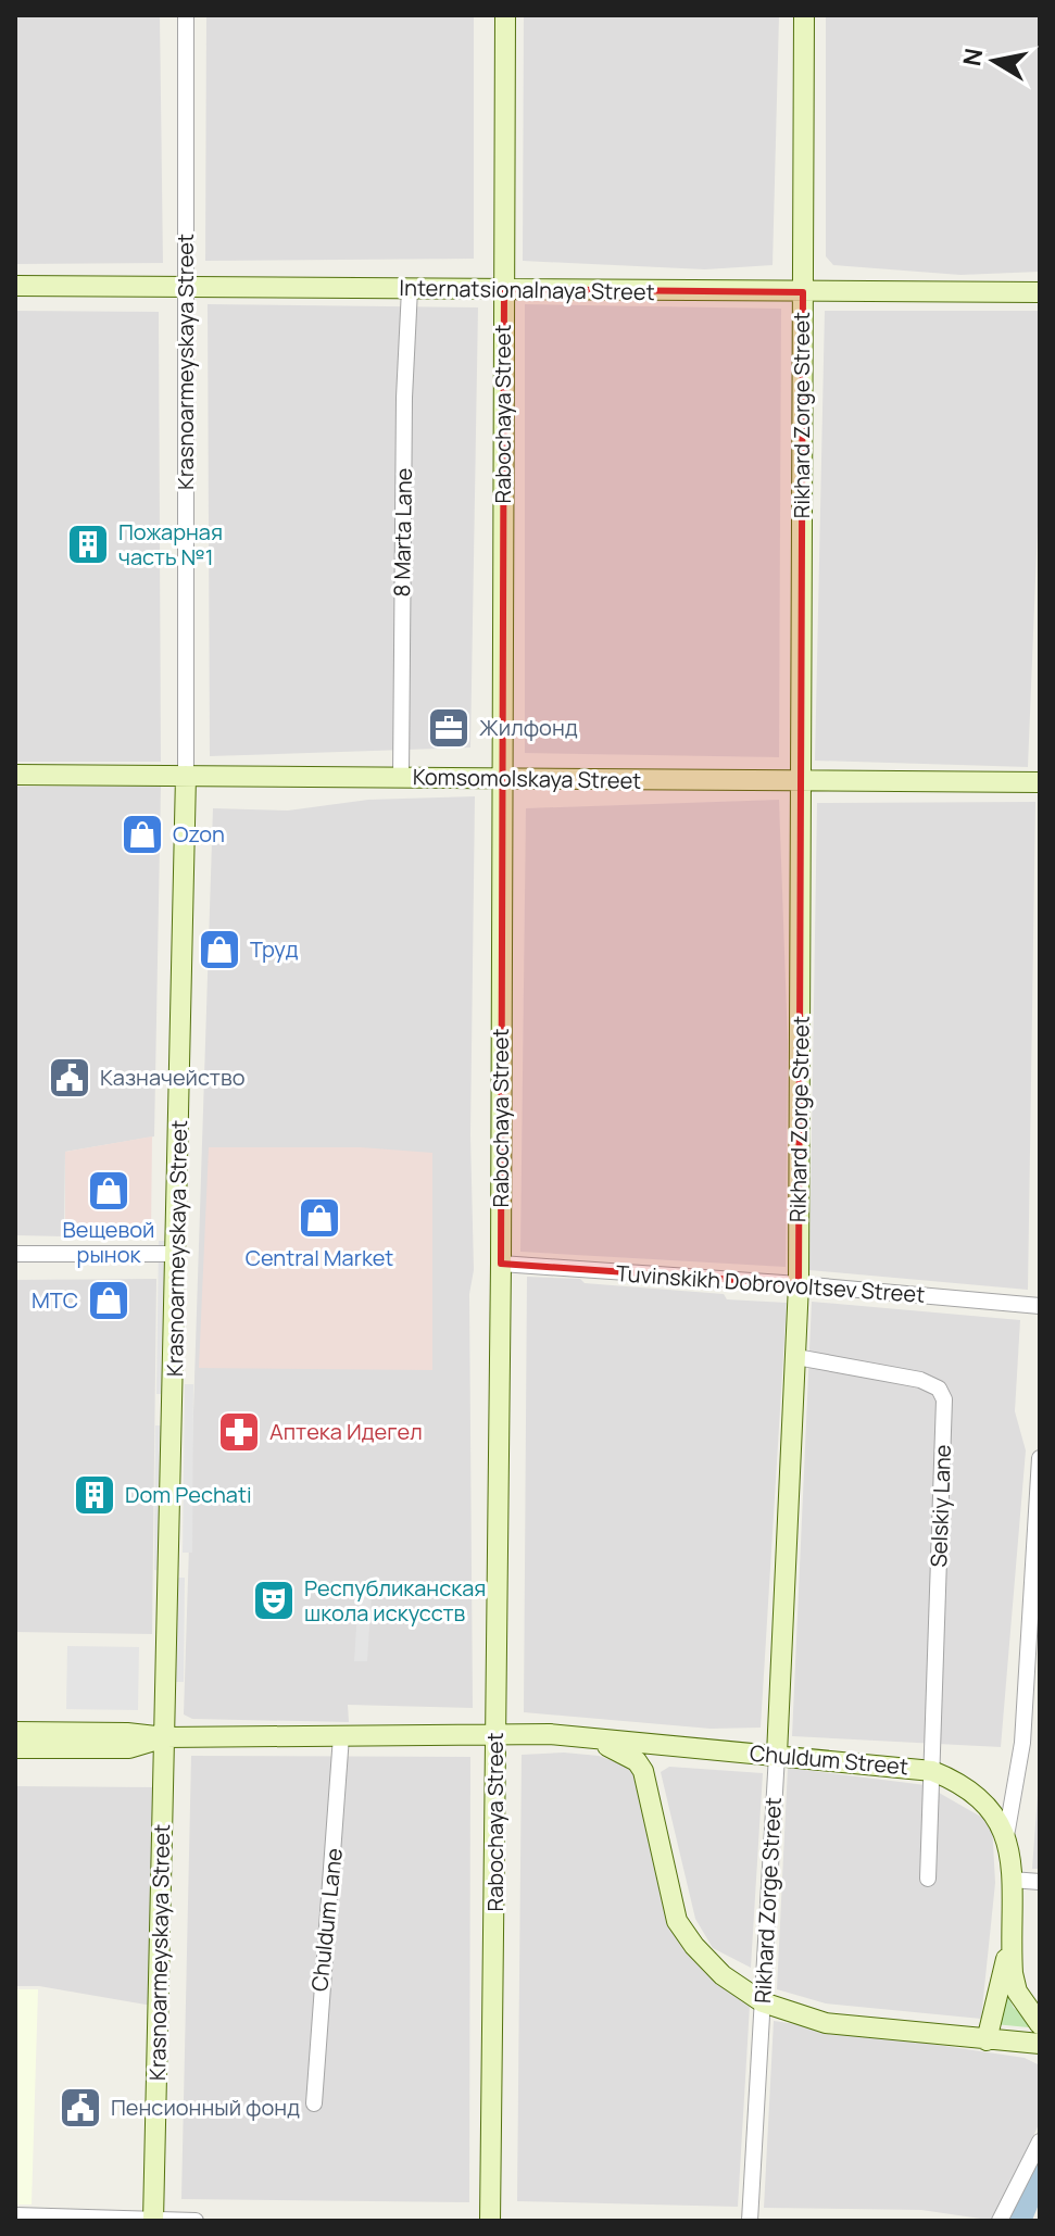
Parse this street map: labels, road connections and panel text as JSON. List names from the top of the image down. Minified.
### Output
{"streets":{"street":["Internatsionalnaya Street","Krasnoarmeyskaya Street","Rabochaya Street","Rikhard Zorge Street","8 Marta Lane","Komsomolskaya Street","Tuvinskikh Dobrovoltsev Street","Selskiy Lane","Chuldum Street","Chuldum Lane"]},"crossings":[["Internatsionalnaya Street","Krasnoarmeyskaya Street"],["Internatsionalnaya Street","Rabochaya Street"],["Internatsionalnaya Street","Rikhard Zorge Street"],["Internatsionalnaya Street","8 Marta Lane"],["Krasnoarmeyskaya Street","Komsomolskaya Street"],["Krasnoarmeyskaya Street","Chuldum Street"],["Rabochaya Street","Komsomolskaya Street"],["Rabochaya Street","Tuvinskikh Dobrovoltsev Street"],["Rabochaya Street","Chuldum Street"],["Rikhard Zorge Street","Komsomolskaya Street"],["Rikhard Zorge Street","Tuvinskikh Dobrovoltsev Street"],["Rikhard Zorge Street","Selskiy Lane"],["Rikhard Zorge Street","Chuldum Street"],["8 Marta Lane","Komsomolskaya Street"],["Selskiy Lane","Chuldum Street"],["Chuldum Street","Chuldum Lane"]],"places":{"building":["Пожарная часть №1","Dom Pechati"],"office":["Жилфонд"],"shop":["Ozon","Труд","Вещевой рынок","Central Market","МТС"],"public building":["Казначейство","Пенсионный фонд"],"pharmacy":["Аптека Идегел"],"theatre":["Республиканская школа искусств"]},"north":"left"}
